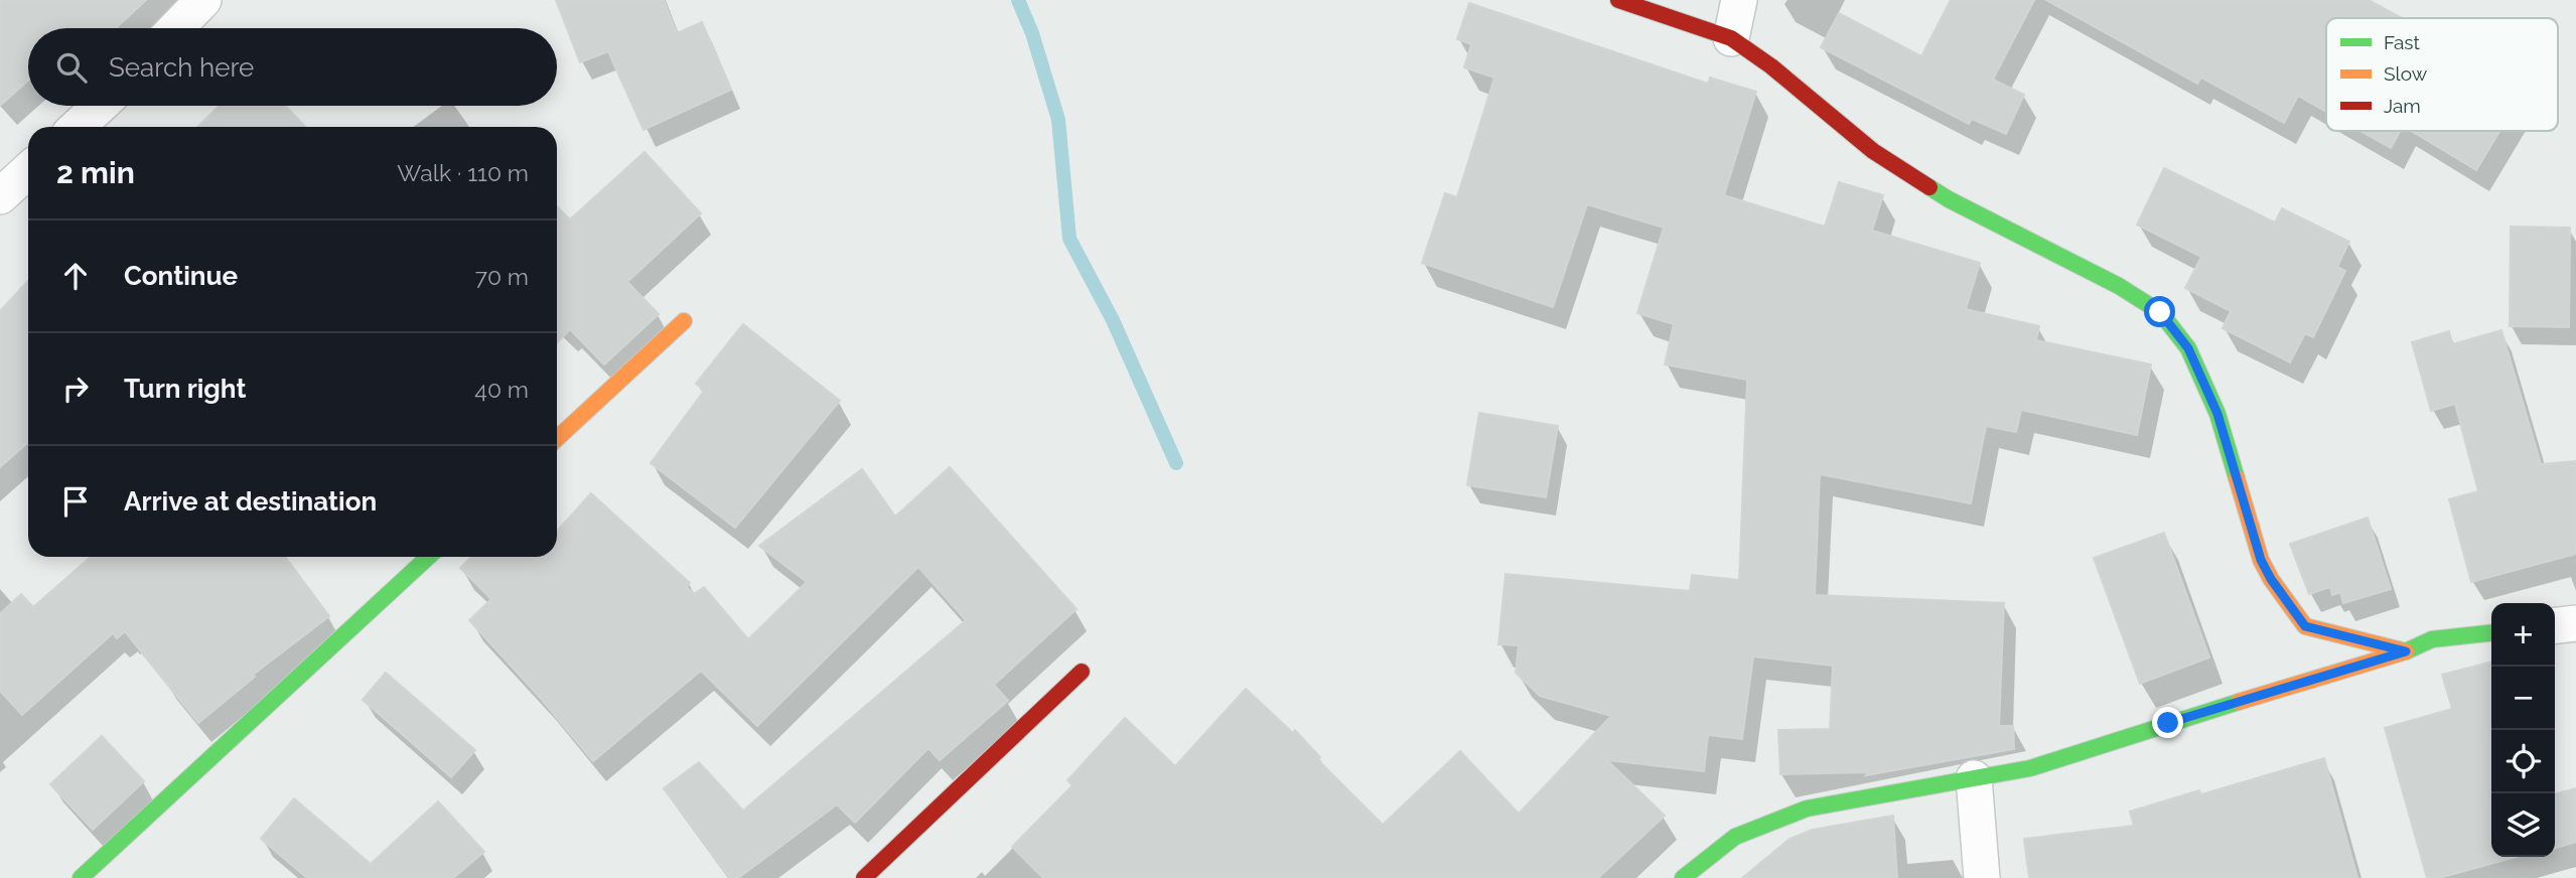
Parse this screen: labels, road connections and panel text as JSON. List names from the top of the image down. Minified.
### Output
{"legend":["Fast","Slow","Jam"],"page":{"search":"Search here","heading":["2 min","Walk · 110 m"],"list":[["Continue","70 m"],["Turn right","40 m"],"Arrive at destination"],"map_buttons":["+","−"]}}
